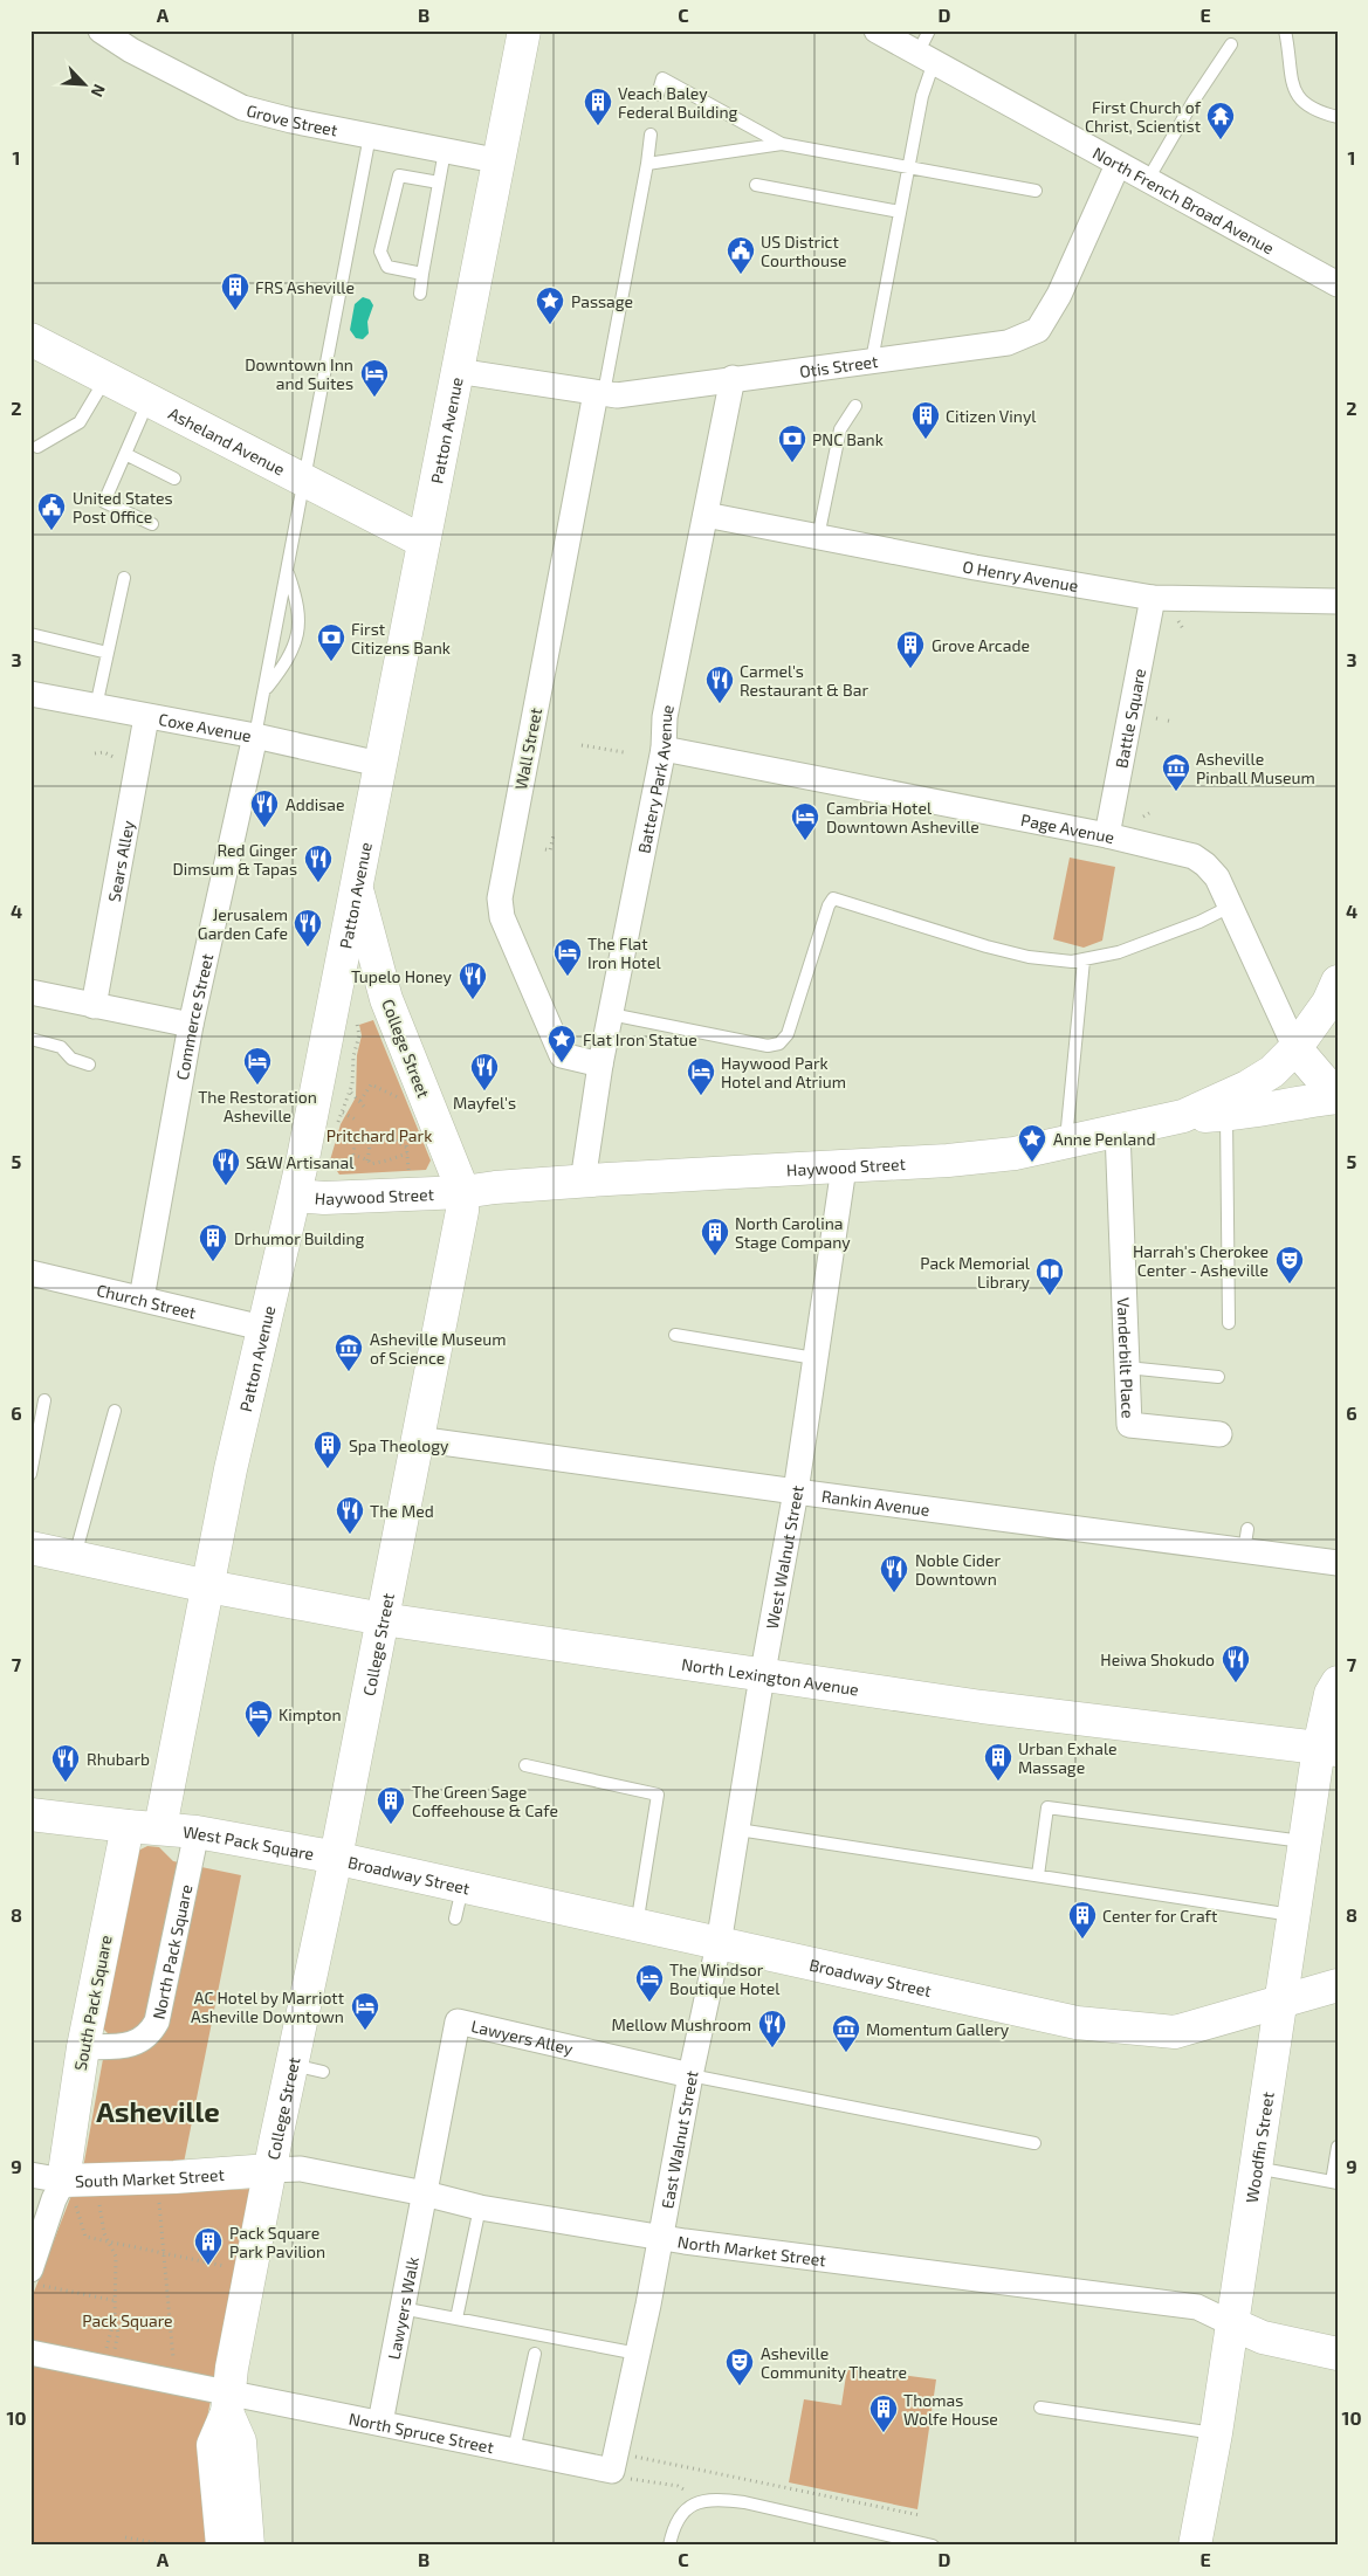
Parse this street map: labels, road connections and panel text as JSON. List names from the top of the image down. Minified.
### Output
{"streets":{"main road":["Patton Avenue","Asheland Avenue","Page Avenue","College Street","Haywood Street","North Lexington Avenue","West Pack Square","Broadway Street","South Pack Square","Woodfin Street","South Market Street"],"street":["Grove Street","North French Broad Avenue","Otis Street","O Henry Avenue","Battle Square","Coxe Avenue","Wall Street","Battery Park Avenue","Sears Alley","Commerce Street","Church Street","Vanderbilt Place","Rankin Avenue","West Walnut Street","North Pack Square","Lawyers Alley","East Walnut Street","North Market Street","Lawyers Walk","North Spruce Street"]},"crossings":[["Grove Street","Patton Avenue"],["North French Broad Avenue","Otis Street"],["Otis Street","Patton Avenue"],["Otis Street","Wall Street"],["Otis Street","Battery Park Avenue"],["Patton Avenue","Asheland Avenue"],["Patton Avenue","Coxe Avenue"],["Patton Avenue","College Street"],["Patton Avenue","Haywood Street"],["Patton Avenue","Church Street"],["Patton Avenue","North Lexington Avenue"],["Patton Avenue","West Pack Square"],["O Henry Avenue","Battle Square"],["O Henry Avenue","Battery Park Avenue"],["Battle Square","Page Avenue"],["Coxe Avenue","Sears Alley"],["Coxe Avenue","Commerce Street"],["Wall Street","Battery Park Avenue"],["Battery Park Avenue","Page Avenue"],["Battery Park Avenue","Haywood Street"],["Page Avenue","Haywood Street"],["Commerce Street","Church Street"],["College Street","Haywood Street"],["College Street","Rankin Avenue"],["College Street","North Lexington Avenue"],["College Street","West Pack Square"],["College Street","Broadway Street"],["College Street","South Market Street"],["College Street","North Market Street"],["College Street","North Spruce Street"],["Haywood Street","Vanderbilt Place"],["Haywood Street","West Walnut Street"],["Rankin Avenue","West Walnut Street"],["West Walnut Street","North Lexington Avenue"],["West Walnut Street","Broadway Street"],["West Walnut Street","East Walnut Street"],["North Lexington Avenue","Woodfin Street"],["West Pack Square","Broadway Street"],["West Pack Square","North Pack Square"],["West Pack Square","South Pack Square"],["Broadway Street","East Walnut Street"],["Broadway Street","Woodfin Street"],["North Pack Square","South Pack Square"],["South Pack Square","South Market Street"],["Lawyers Alley","East Walnut Street"],["Lawyers Alley","North Market Street"],["Lawyers Alley","Lawyers Walk"],["East Walnut Street","North Market Street"],["East Walnut Street","North Spruce Street"],["Woodfin Street","North Market Street"],["South Market Street","North Market Street"],["North Market Street","Lawyers Walk"],["Lawyers Walk","North Spruce Street"]],"districts":["Asheville"],"parks":["Pritchard Park","Pack Square"],"places":{"building":["Veach Baley Federal Building","FRS Asheville","Citizen Vinyl","Grove Arcade","North Carolina Stage Company","Drhumor Building","Spa Theology","Urban Exhale Massage","The Green Sage Coffeehouse & Cafe","Center for Craft","Pack Square Park Pavilion","Thomas Wolfe House"],"temple":["First Church of Christ, Scientist"],"public building":["US District Courthouse","United States Post Office"],"place":["Passage","Flat Iron Statue","Anne Penland"],"hotel":["Downtown Inn and Suites","Cambria Hotel Downtown Asheville","The Flat Iron Hotel","The Restoration Asheville","Haywood Park Hotel and Atrium","Kimpton","The Windsor Boutique Hotel","AC Hotel by Marriott Asheville Downtown"],"bank":["PNC Bank","First Citizens Bank"],"restaurant":["Carmel's Restaurant & Bar","Addisae","Red Ginger Dimsum & Tapas","Jerusalem Garden Cafe","Tupelo Honey","Mayfel's","S&W Artisanal","The Med","Noble Cider Downtown","Heiwa Shokudo","Rhubarb","Mellow Mushroom"],"museum":["Asheville Pinball Museum","Asheville Museum of Science","Momentum Gallery"],"theatre":["Harrah's Cherokee Center - Asheville","Asheville Community Theatre"],"library":["Pack Memorial Library"]},"north":"bottom right","grid":{"columns":["A","B","C","D","E"],"rows":["1","2","3","4","5","6","7","8","9","10"]}}
